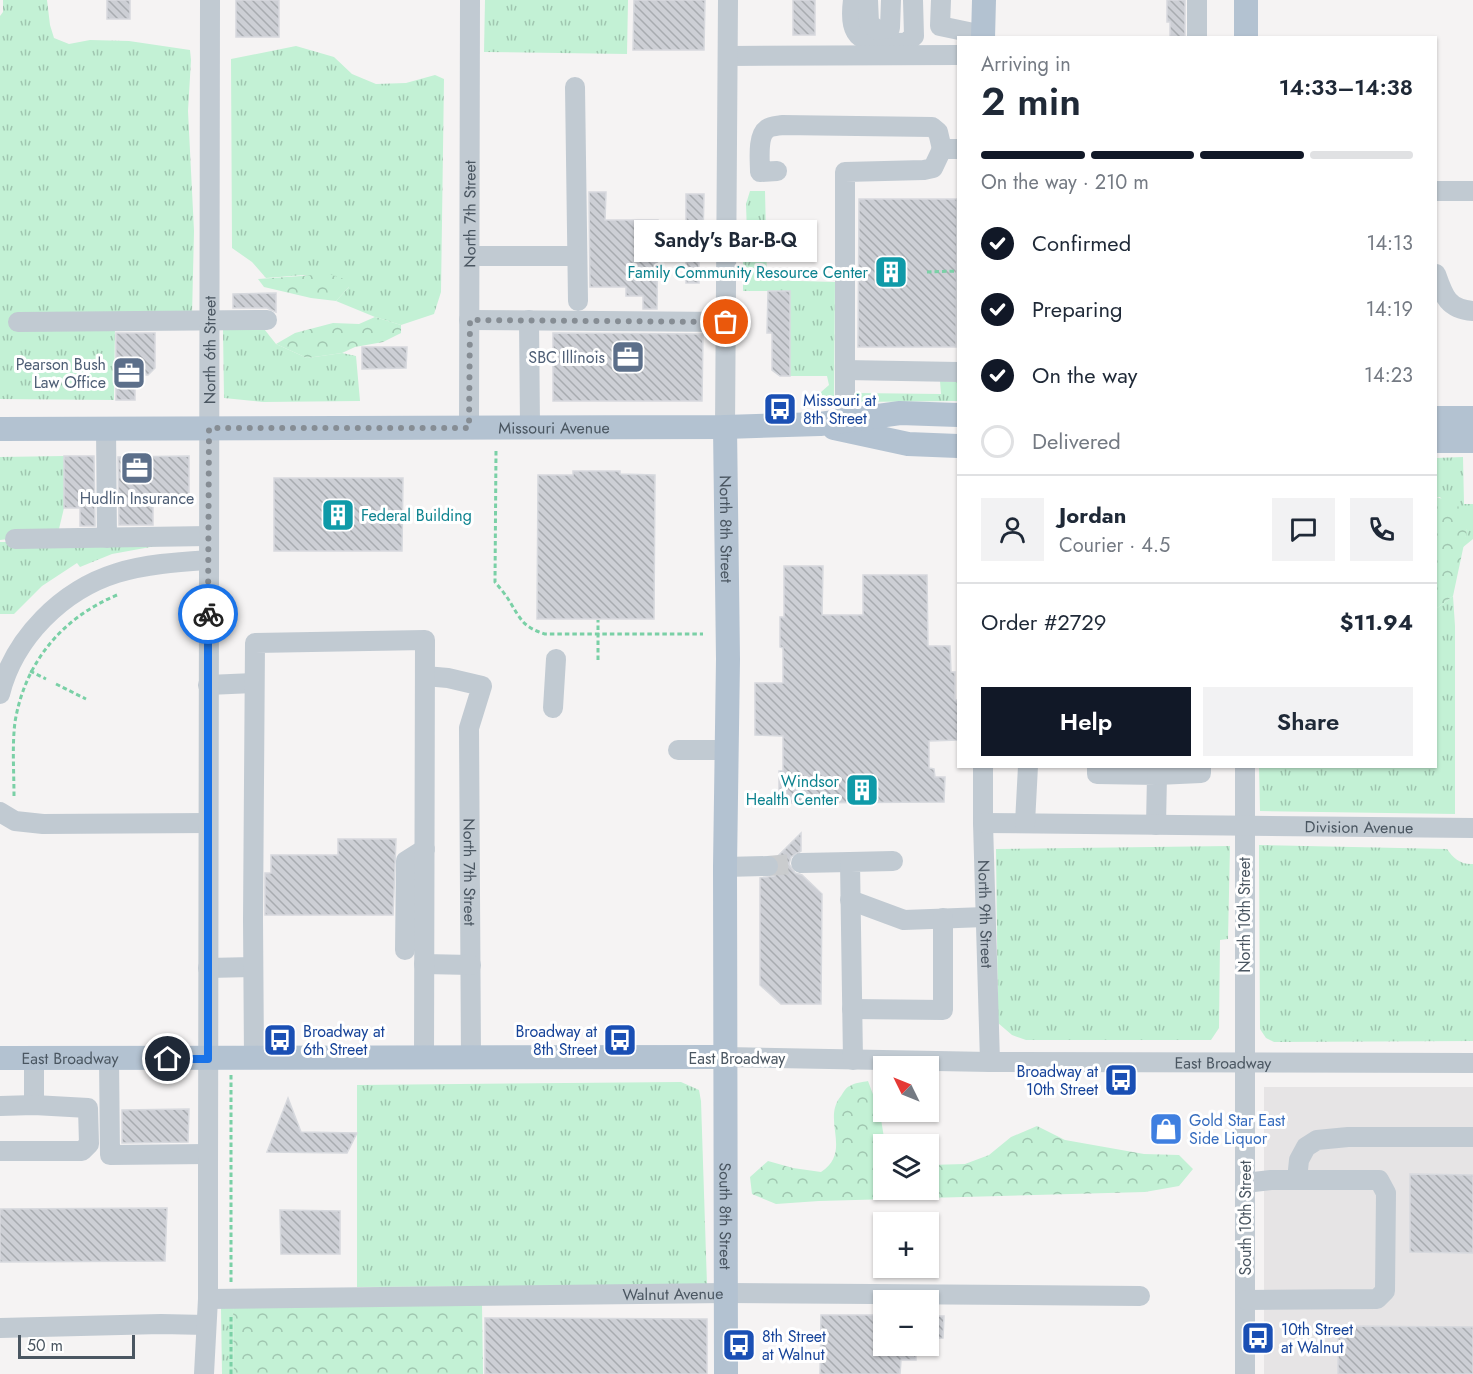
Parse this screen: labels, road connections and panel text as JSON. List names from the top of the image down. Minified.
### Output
{"streets":{"main road":["Missouri Avenue","North 8th Street","East Broadway","South 8th Street"],"street":["North 7th Street","North 6th Street","Division Avenue","North 9th Street","North 10th Street","South 10th Street","Walnut Avenue"]},"crossings":[["North 7th Street","Missouri Avenue"],["North 7th Street","East Broadway"],["North 6th Street","Missouri Avenue"],["North 6th Street","East Broadway"],["Missouri Avenue","North 8th Street"],["North 8th Street","East Broadway"],["North 8th Street","South 8th Street"],["Division Avenue","North 9th Street"],["Division Avenue","North 10th Street"],["North 9th Street","East Broadway"],["North 10th Street","East Broadway"],["North 10th Street","South 10th Street"],["East Broadway","South 8th Street"],["East Broadway","South 10th Street"],["South 8th Street","Walnut Avenue"]],"places":{"building":["Family Community Resource Center","Federal Building","Windsor Health Center"],"other":["Sandy's Bar-B-Q"],"office":["SBC Illinois","Pearson Bush Law Office","Hudlin Insurance"],"bus stop":["Missouri at 8th Street","Broadway at 6th Street","Broadway at 8th Street","Broadway at 10th Street","10th Street at Walnut","8th Street at Walnut"],"shop":["Gold Star East Side Liquor"]},"scale_bar":"50 m","north":"top left","page":{"heading":["2 min","Arriving in","14:33–14:38"],"panel":["Jordan","Courier · 4.5","Order #2729","$11.94"],"bar":"On the way · 210 m","list":[["Confirmed","14:13"],["Preparing","14:19"],["On the way","14:23"],"Delivered"],"bubble":"Sandy's Bar-B-Q","buttons":["Help","Share"],"map_buttons":["+","−"],"scale":"50 m"}}
